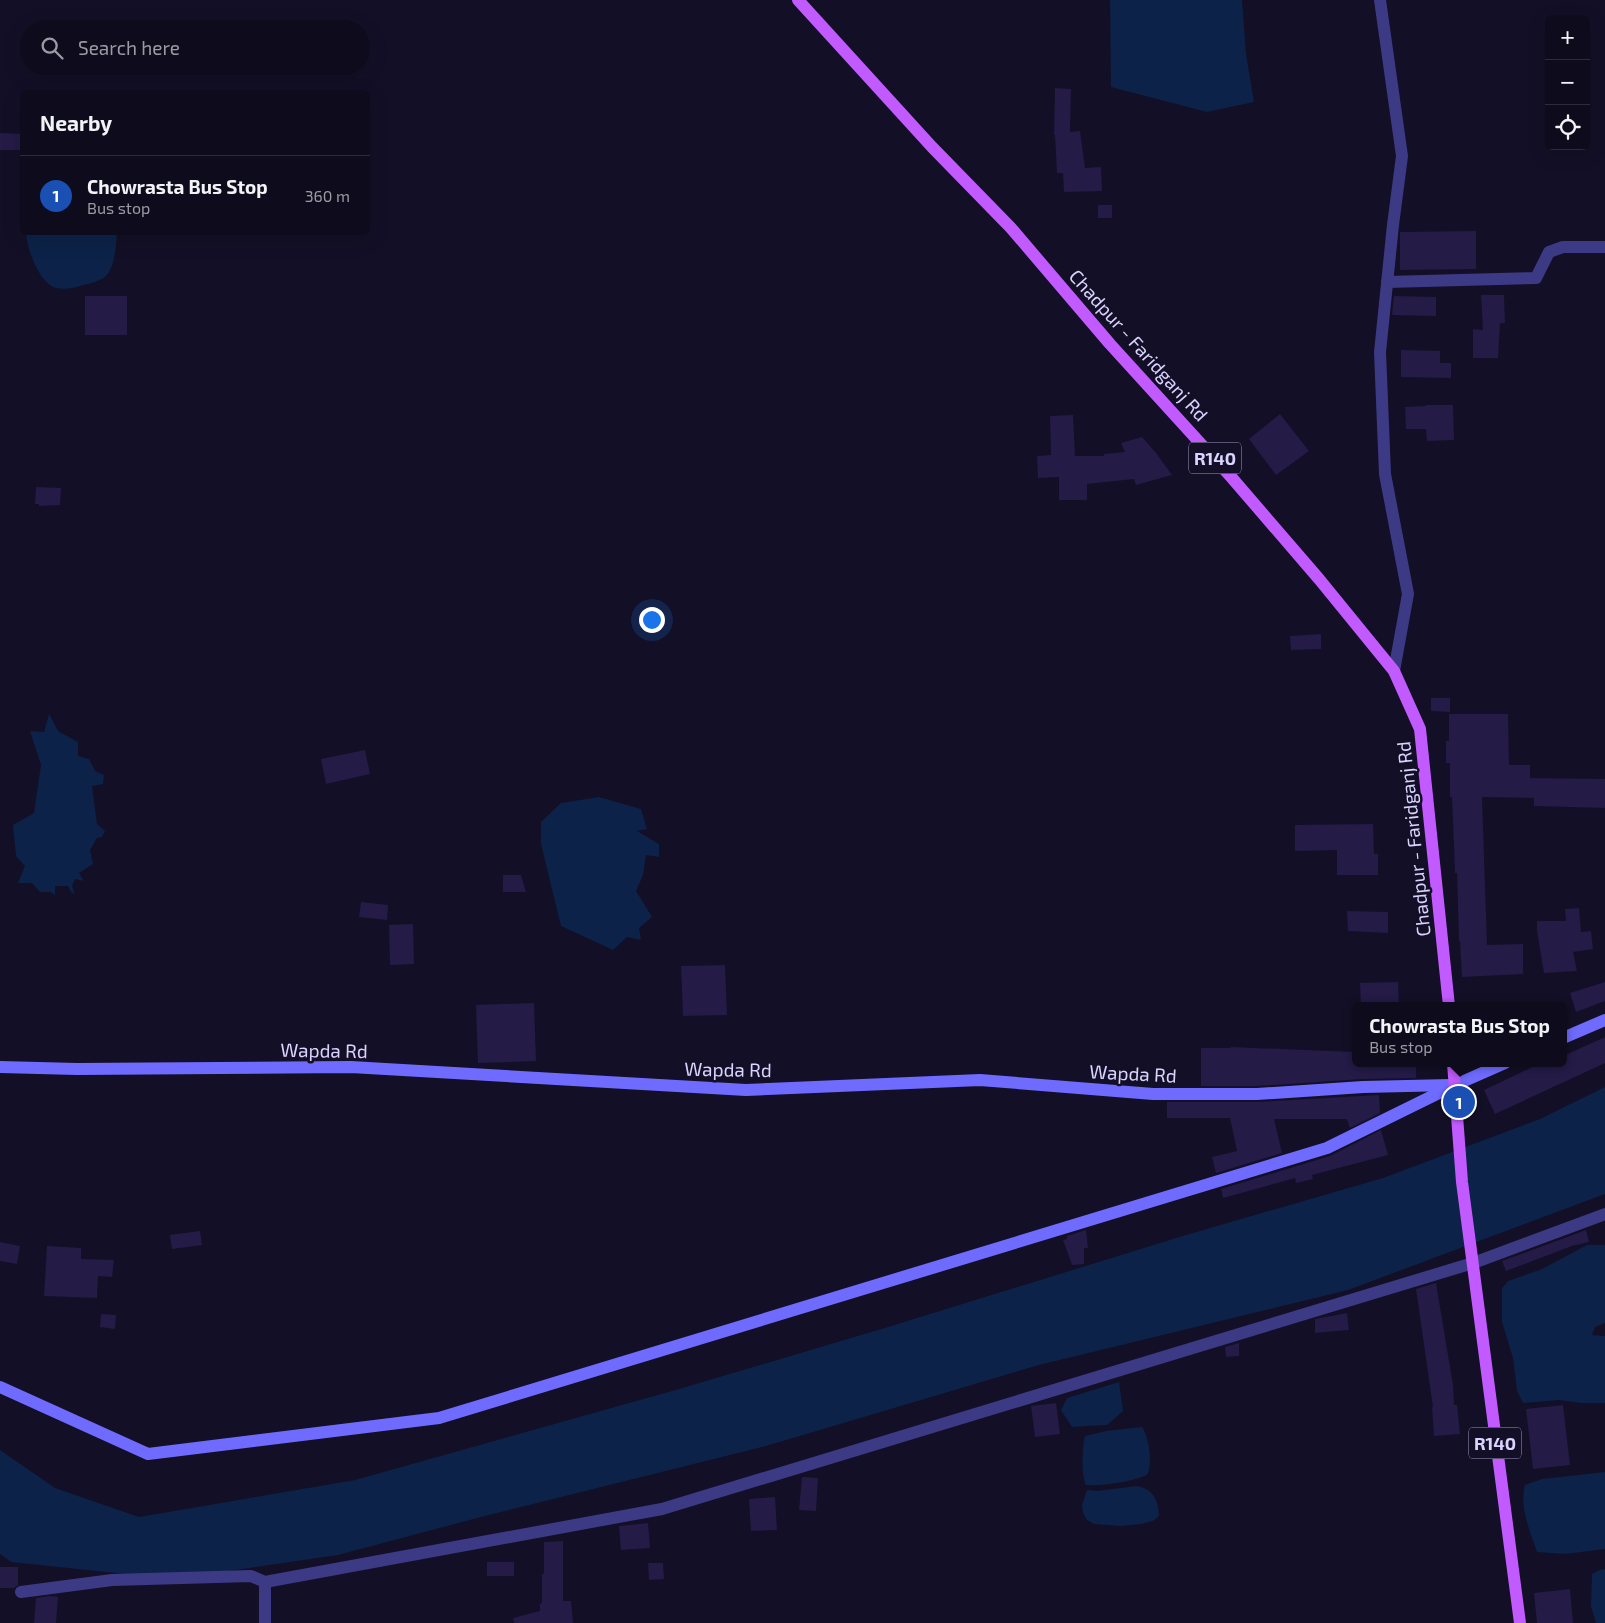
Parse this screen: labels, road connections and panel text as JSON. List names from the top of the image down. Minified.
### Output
{"streets":{"main road":["Chadpur - Faridganj Rd","R140","Wapda Rd"]},"crossings":[["R140","Wapda Rd"]],"page":{"map_buttons":["+","−"],"search":"Search here","heading":"Nearby","list":[{"mark":"1","name":"Chowrasta Bus Stop","note":"Bus stop","value":"360 m"}],"popup":["Chowrasta Bus Stop","Bus stop"],"pins":"1"}}
